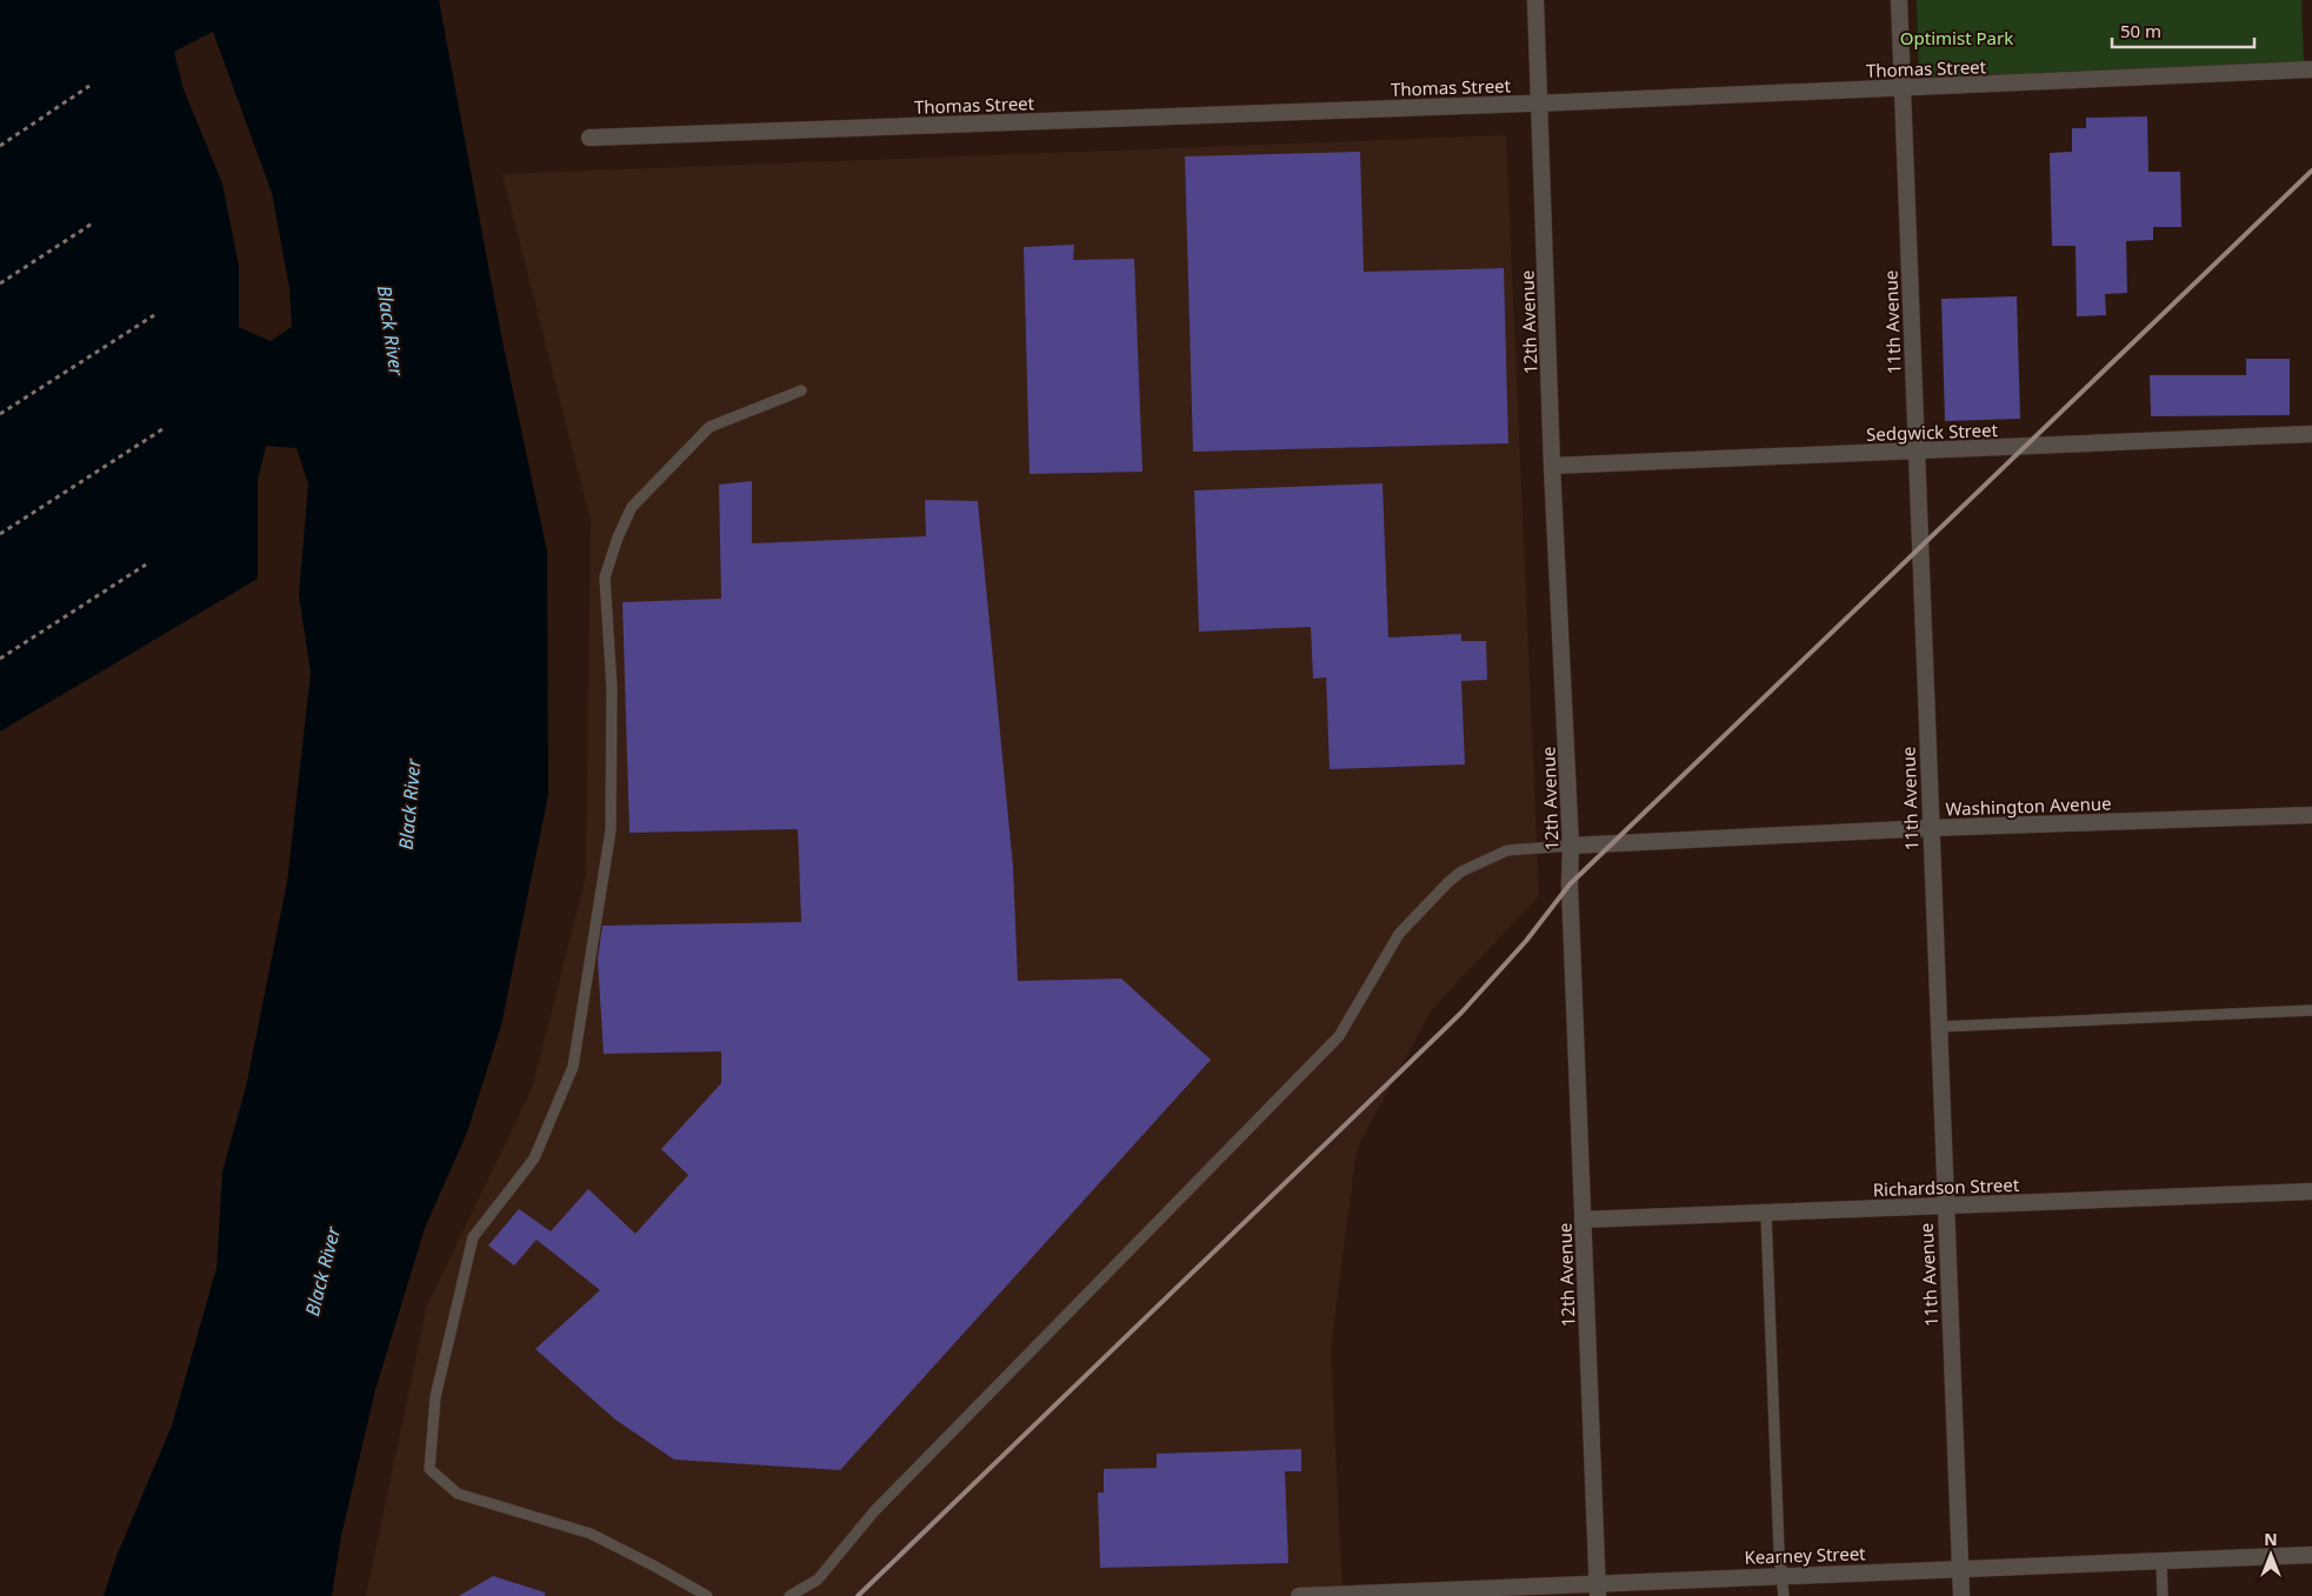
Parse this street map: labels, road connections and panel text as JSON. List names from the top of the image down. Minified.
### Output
{"streets":{"street":["Thomas Street","12th Avenue","11th Avenue","Sedgwick Street","Washington Avenue","Richardson Street","Kearney Street"]},"crossings":[["Thomas Street","12th Avenue"],["Thomas Street","11th Avenue"],["12th Avenue","Sedgwick Street"],["12th Avenue","Washington Avenue"],["12th Avenue","Richardson Street"],["12th Avenue","Kearney Street"],["11th Avenue","Sedgwick Street"],["11th Avenue","Washington Avenue"],["11th Avenue","Richardson Street"],["11th Avenue","Kearney Street"]],"water":["Black River"],"parks":["Optimist Park"],"scale_bar":"50 m","north":"top"}
